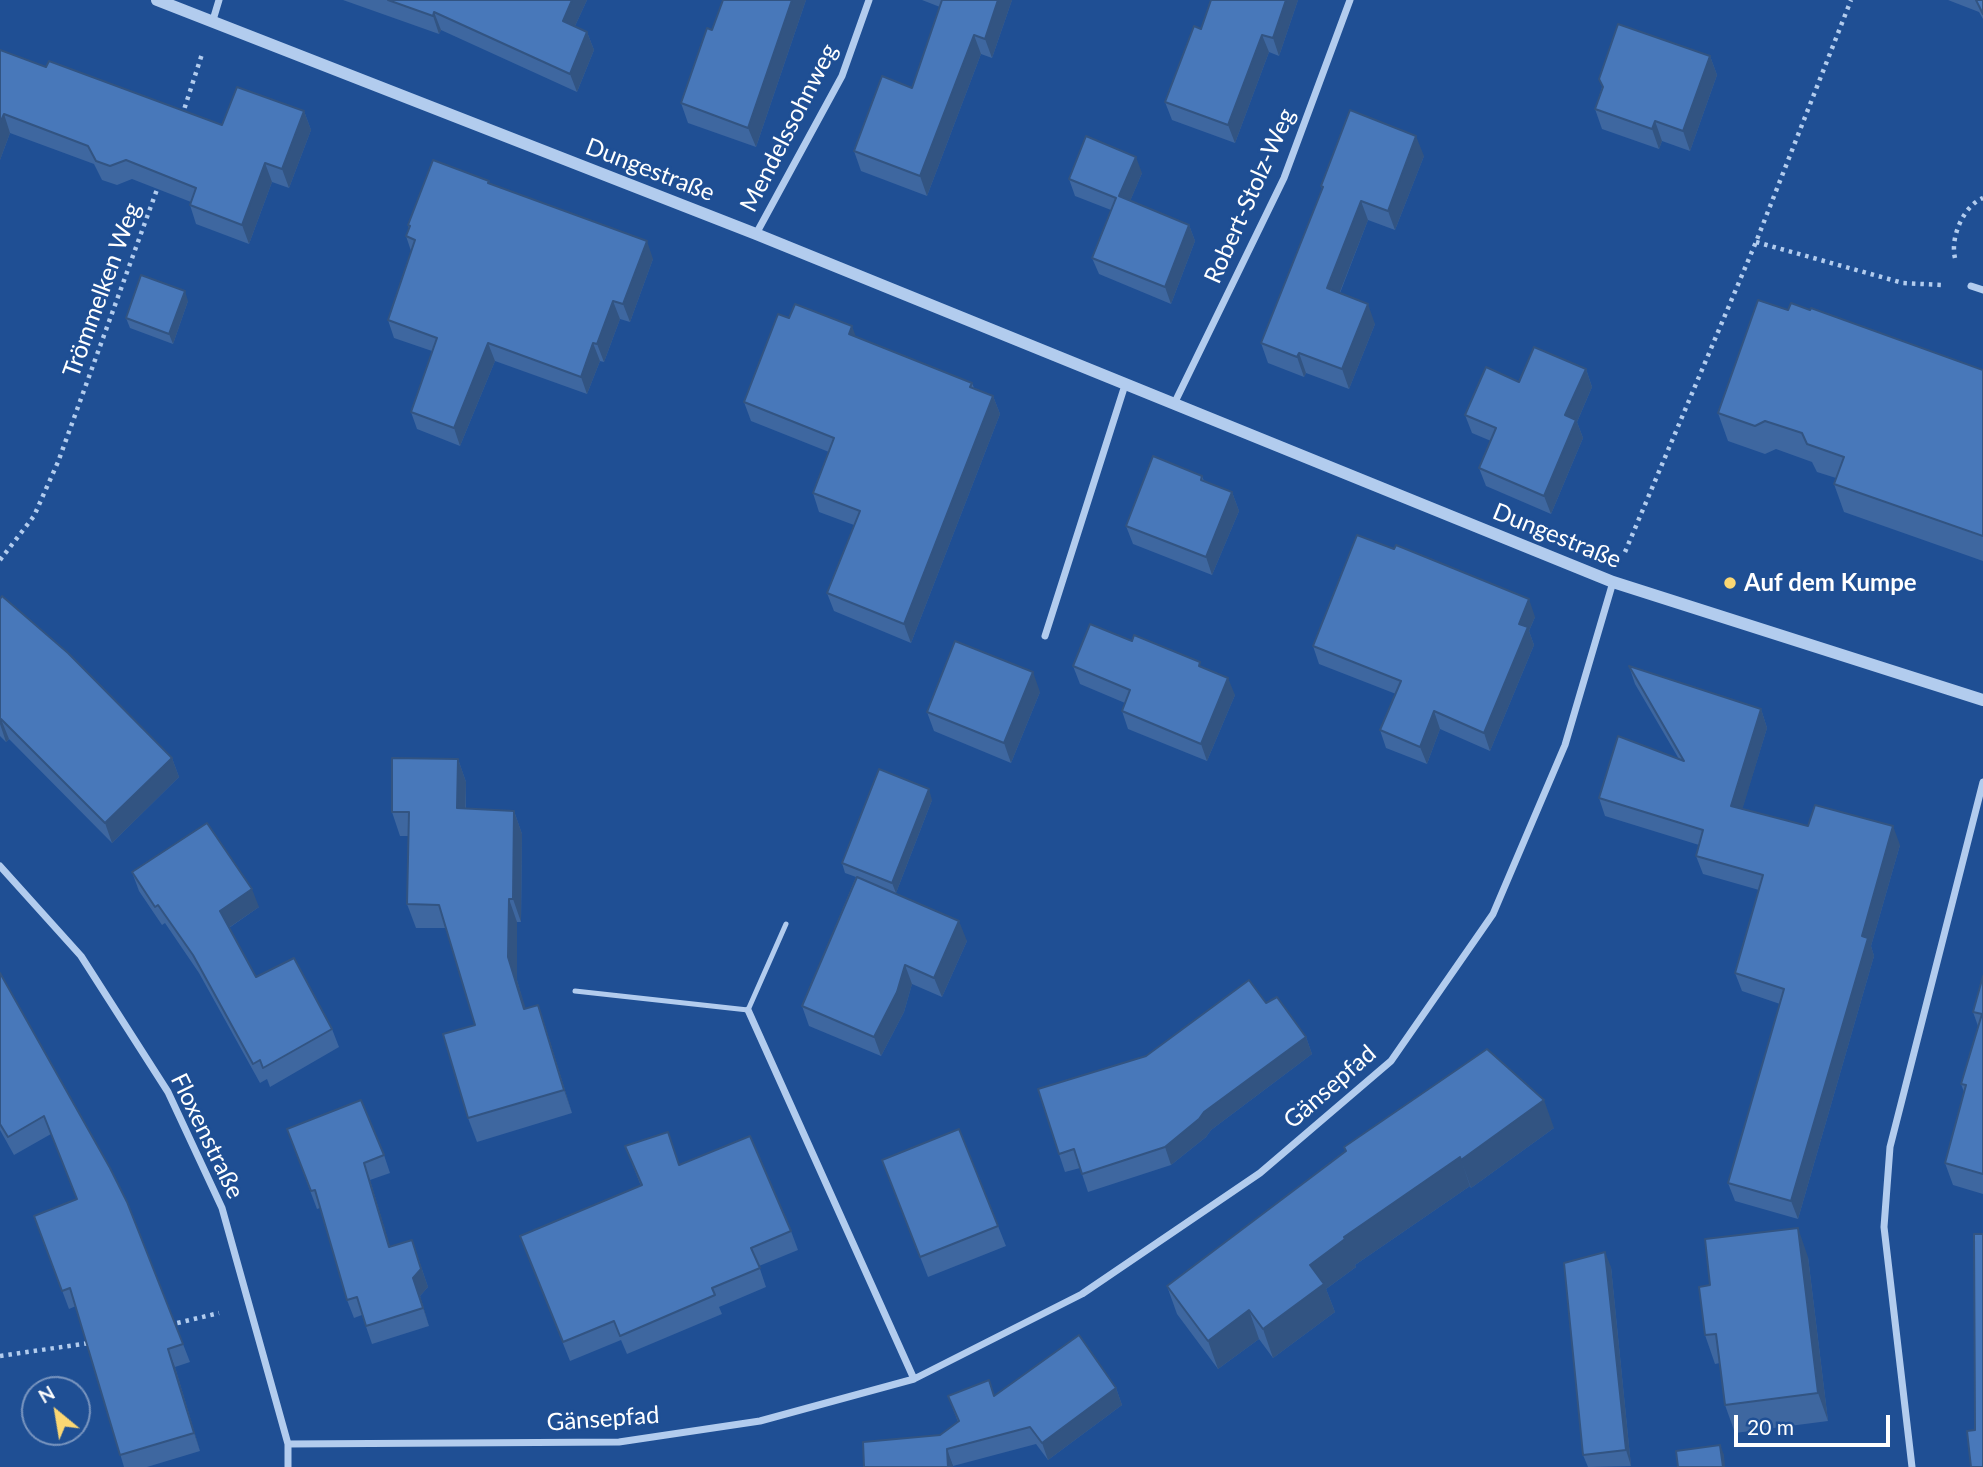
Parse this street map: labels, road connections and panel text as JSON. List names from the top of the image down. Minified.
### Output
{"streets":{"street":["Mendelssohnweg","Dungestraße","Robert-Stolz-Weg","Gänsepfad","Floxenstraße"],"path":["Trömmelken Weg"]},"crossings":[["Mendelssohnweg","Dungestraße"],["Dungestraße","Robert-Stolz-Weg"],["Dungestraße","Gänsepfad"],["Gänsepfad","Floxenstraße"]],"places":["Auf dem Kumpe"],"scale_bar":"20 m","north":"top left"}
